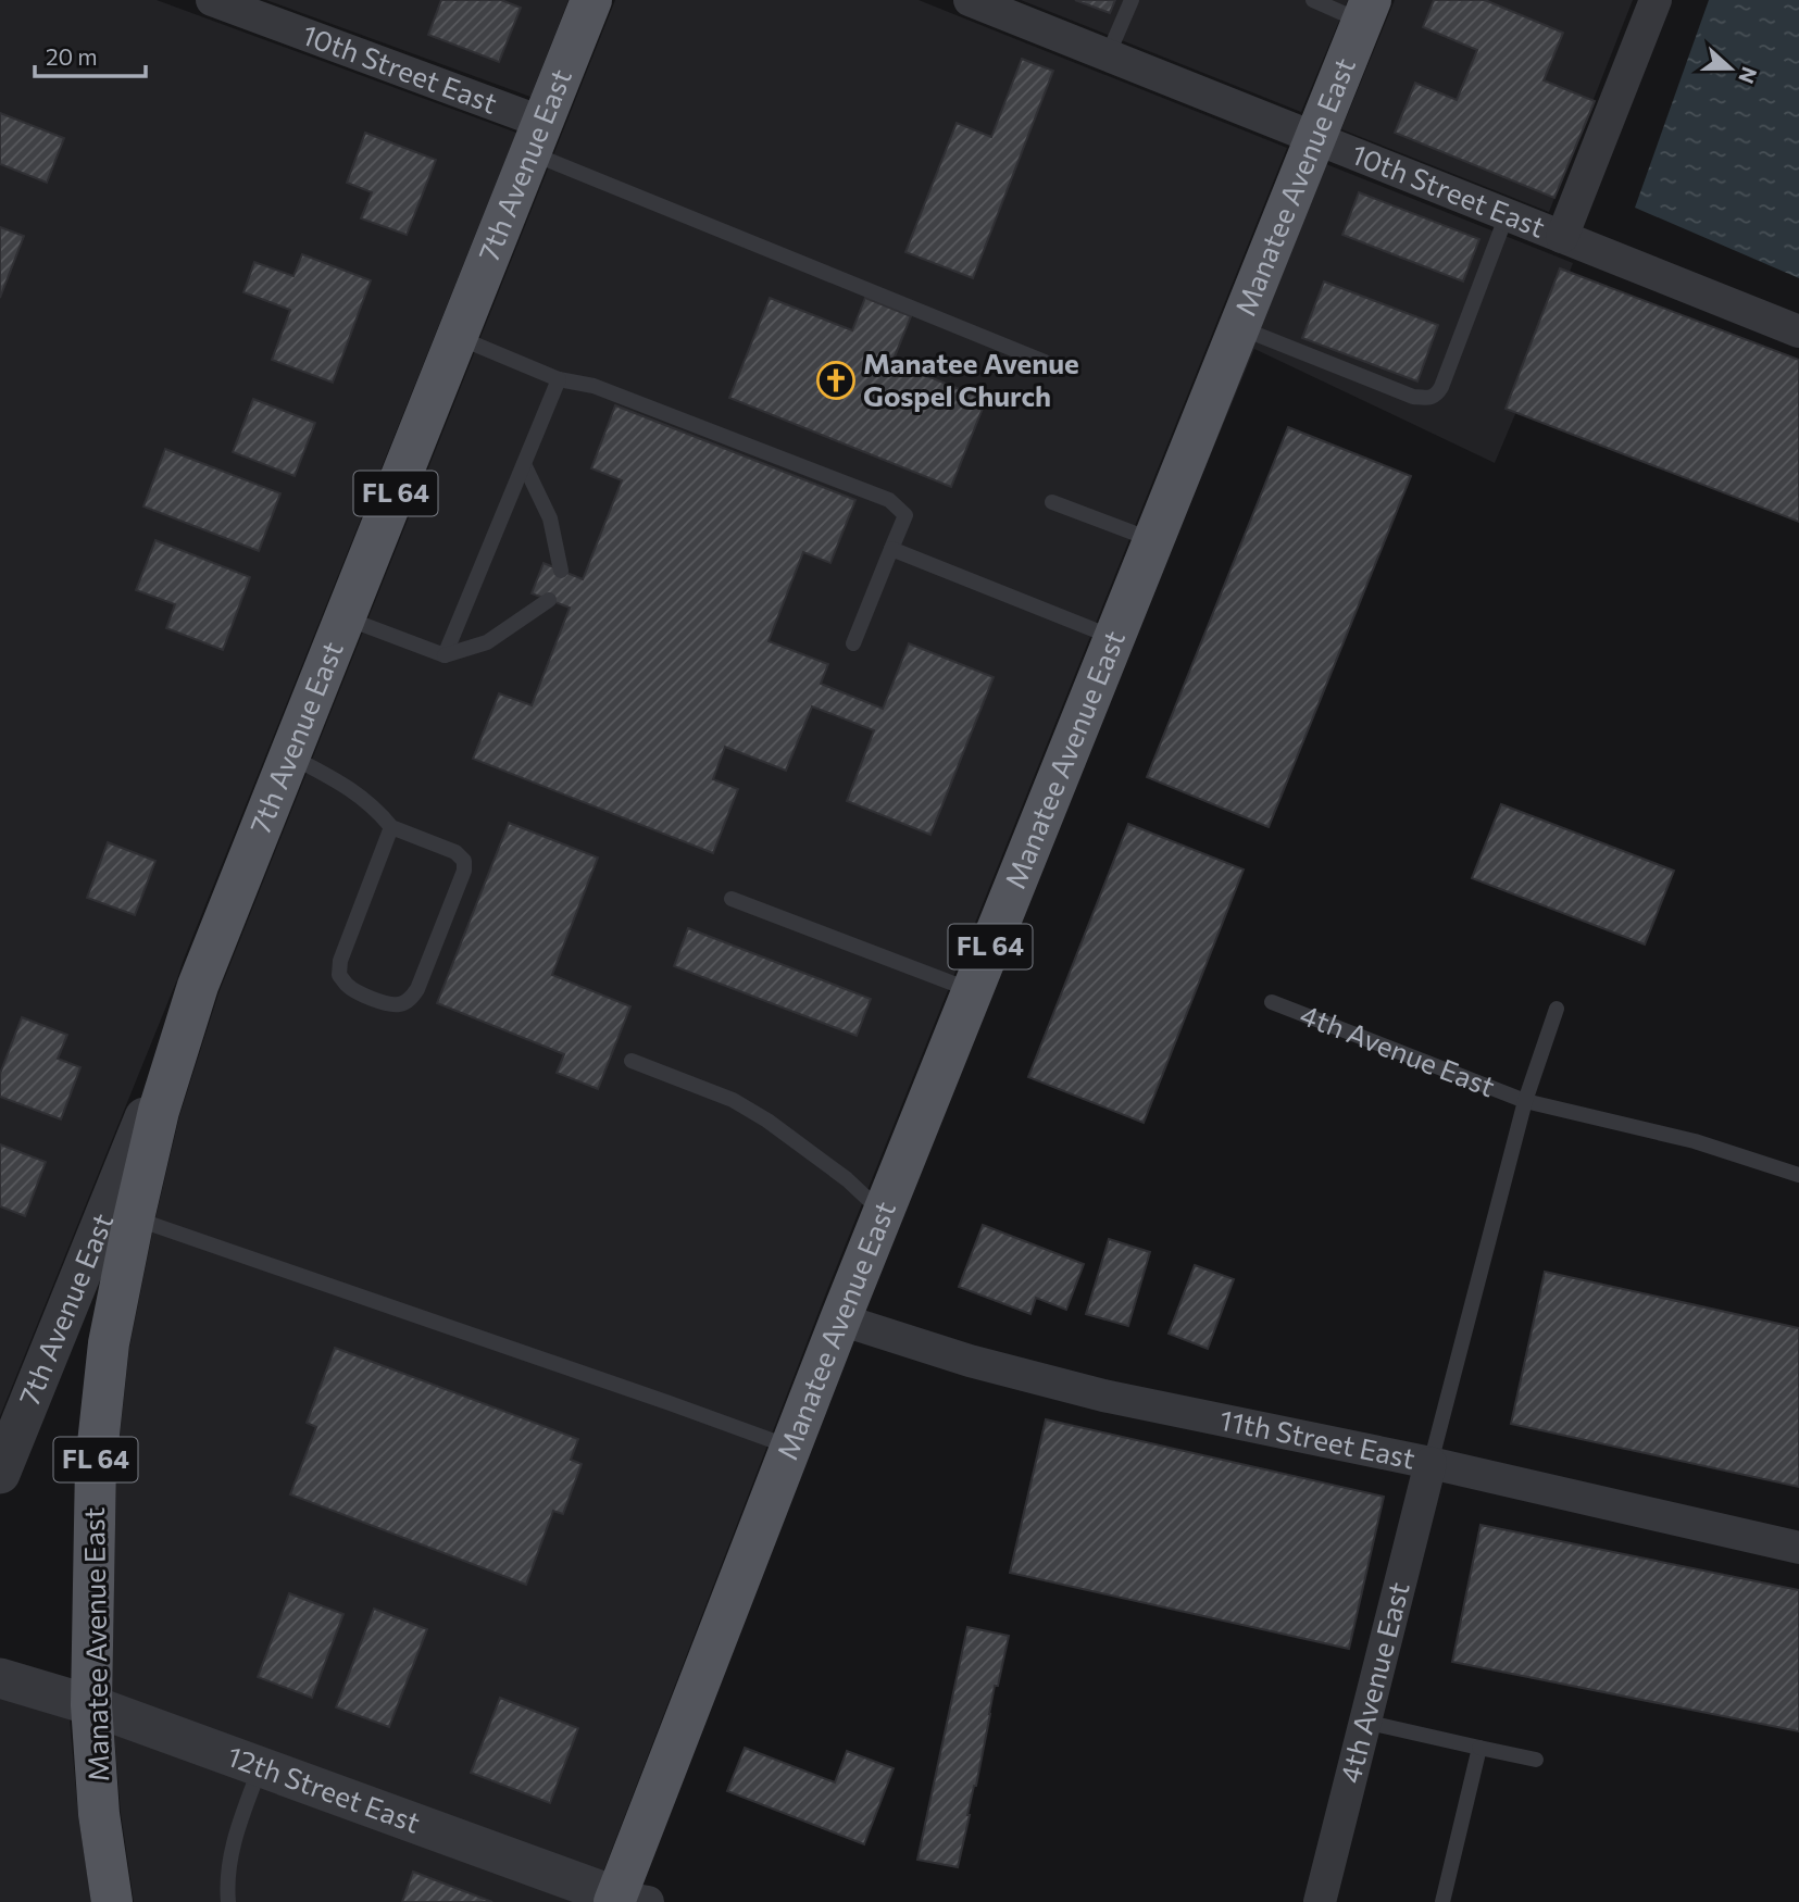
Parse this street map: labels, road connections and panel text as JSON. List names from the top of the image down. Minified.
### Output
{"streets":{"main road":["7th Avenue East","Manatee Avenue East","FL 64"],"street":["10th Street East","4th Avenue East","11th Street East","12th Street East"]},"crossings":[["10th Street East","7th Avenue East"],["10th Street East","Manatee Avenue East"],["7th Avenue East","Manatee Avenue East"],["Manatee Avenue East","11th Street East"],["Manatee Avenue East","12th Street East"],["4th Avenue East","11th Street East"]],"places":{"church":["Manatee Avenue Gospel Church"]},"scale_bar":"20 m","north":"right"}
